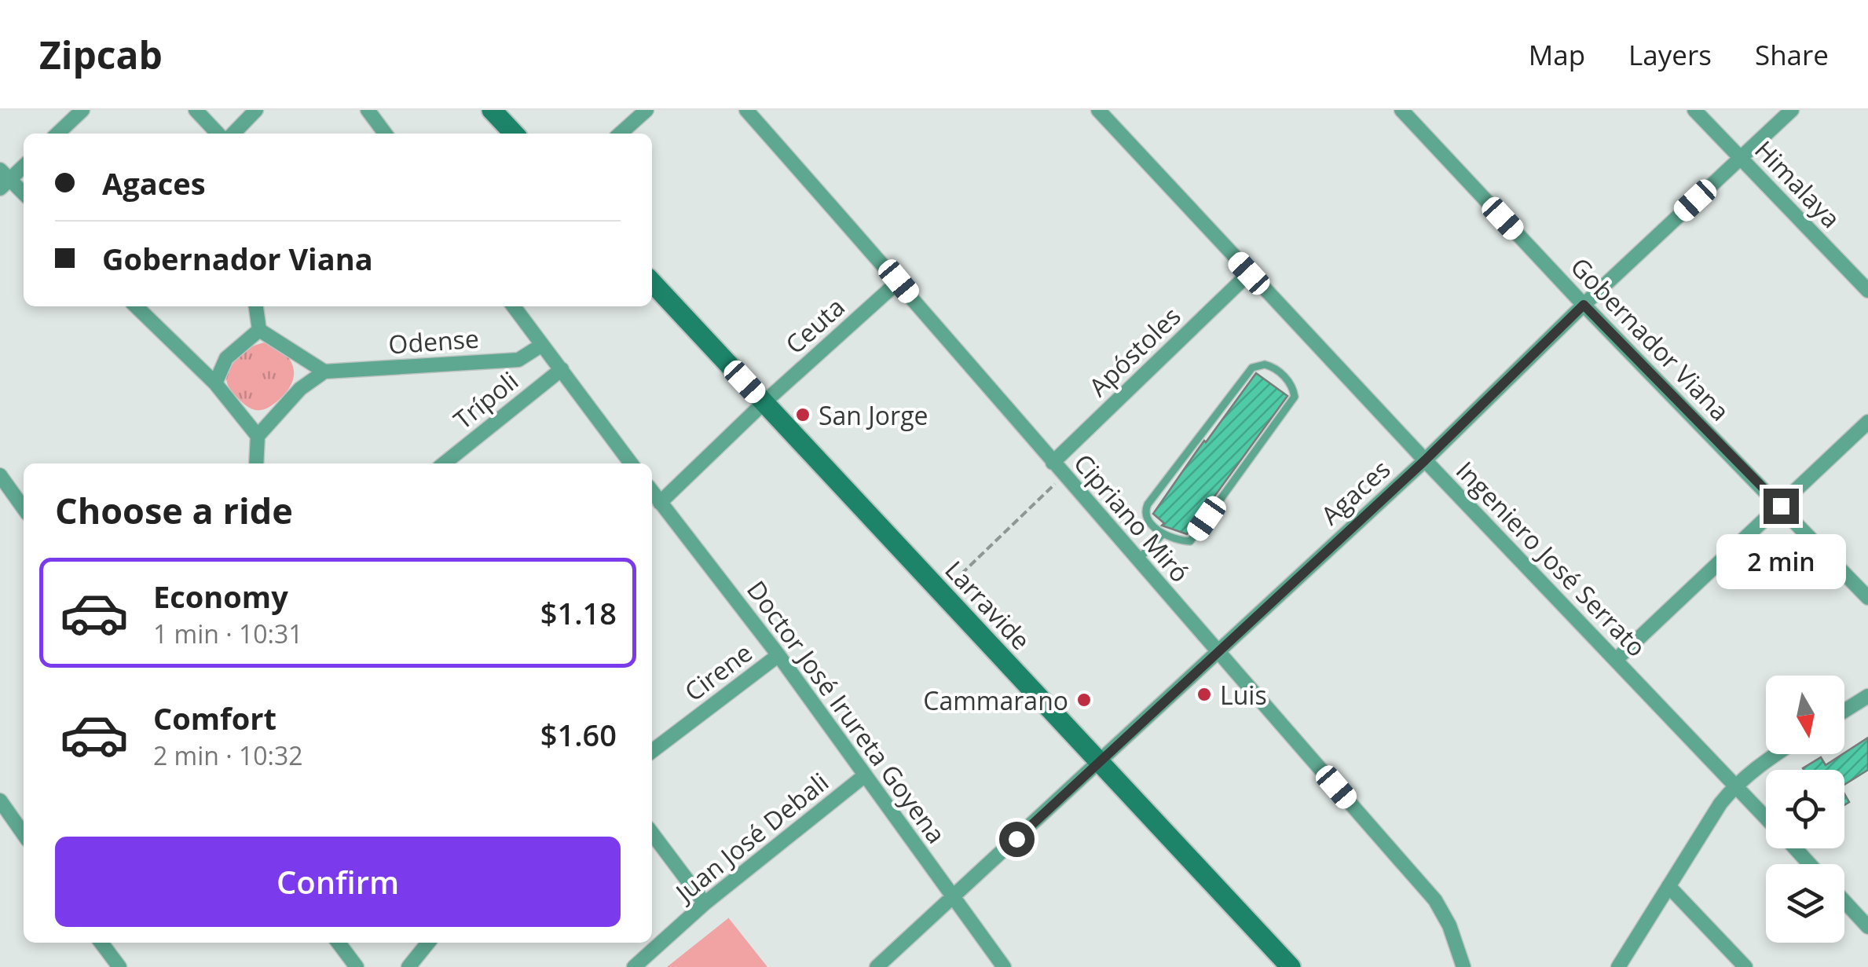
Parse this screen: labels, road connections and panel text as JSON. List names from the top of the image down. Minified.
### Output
{"streets":{"street":["Himalaya","Ceuta","Gobernador Viana","Odense","Apóstoles","Trípoli","Agaces","Cipriano Miró","Ingeniero José Serrato","Larravide","Cirene","Doctor José Irureta Goyena","Juan José Debali"]},"crossings":[["Himalaya","Agaces"],["Ceuta","Cipriano Miró"],["Ceuta","Larravide"],["Ceuta","Doctor José Irureta Goyena"],["Gobernador Viana","Agaces"],["Apóstoles","Cipriano Miró"],["Apóstoles","Ingeniero José Serrato"],["Agaces","Cipriano Miró"],["Agaces","Ingeniero José Serrato"],["Agaces","Larravide"],["Agaces","Doctor José Irureta Goyena"],["Cirene","Doctor José Irureta Goyena"],["Doctor José Irureta Goyena","Juan José Debali"]],"places":["San Jorge","Luis","Cammarano"],"north":"bottom","page":{"header":"Zipcab","nav":["Map","Layers","Share"],"banner":["Agaces","Gobernador Viana"],"heading":"Choose a ride","bubble":"2 min","list":[{"name":"Economy","note":"1 min · 10:31","value":"$1.18"},{"name":"Comfort","note":"2 min · 10:32","value":"$1.60"}],"buttons":"Confirm"}}
